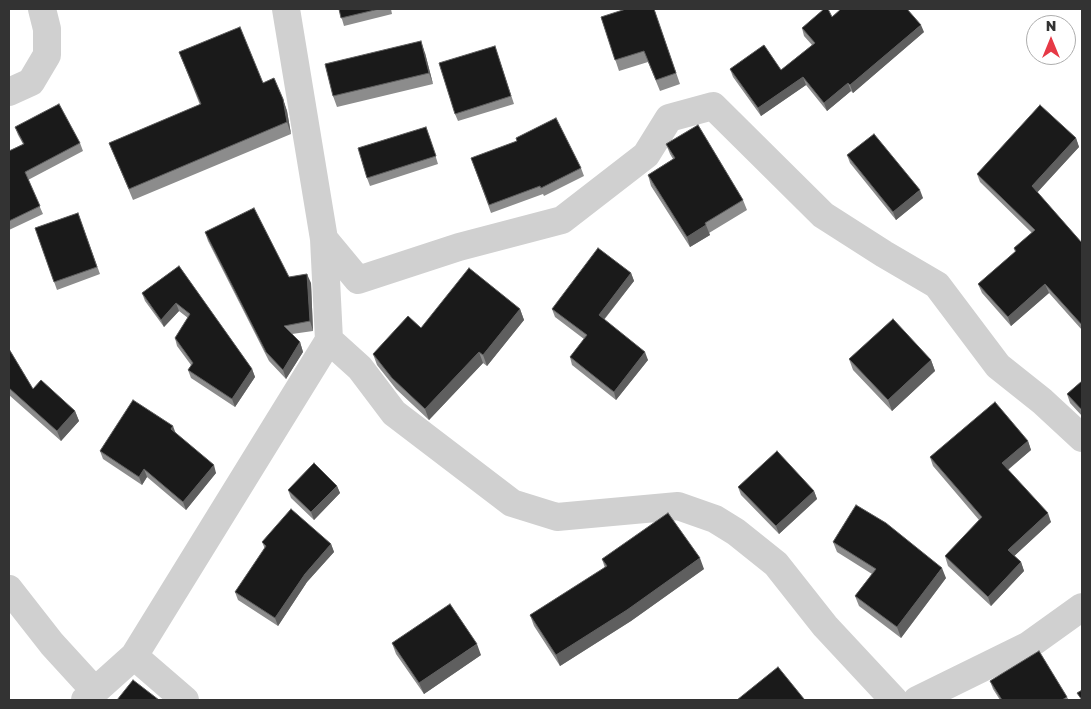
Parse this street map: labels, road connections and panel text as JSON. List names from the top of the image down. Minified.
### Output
{"north":"top"}
